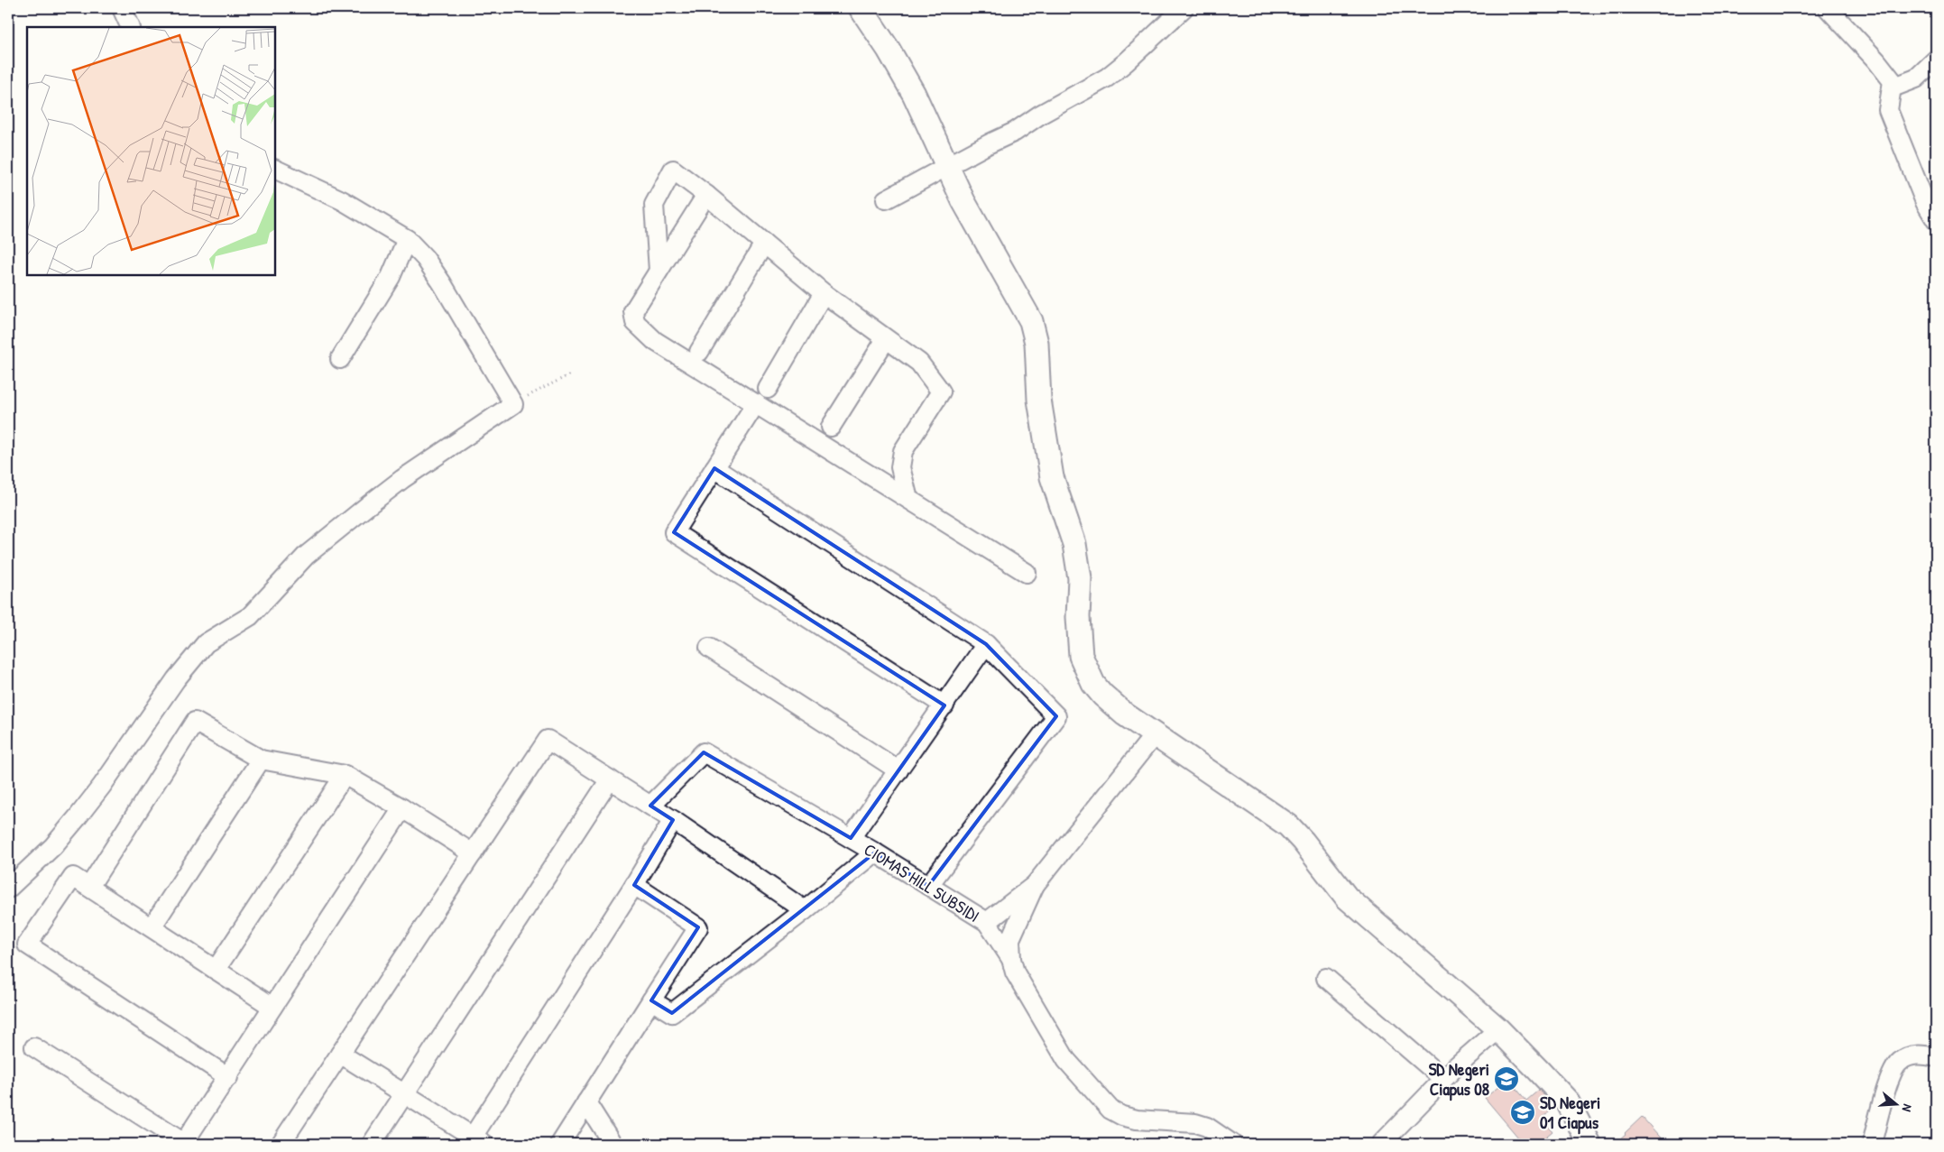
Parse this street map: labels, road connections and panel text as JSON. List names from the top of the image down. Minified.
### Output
{"streets":{"street":["CIOMAS HILL SUBSIDI"]},"places":{"school or university":["SD Negeri Ciapus 08","SD Negeri 01 Ciapus"]},"north":"right"}
